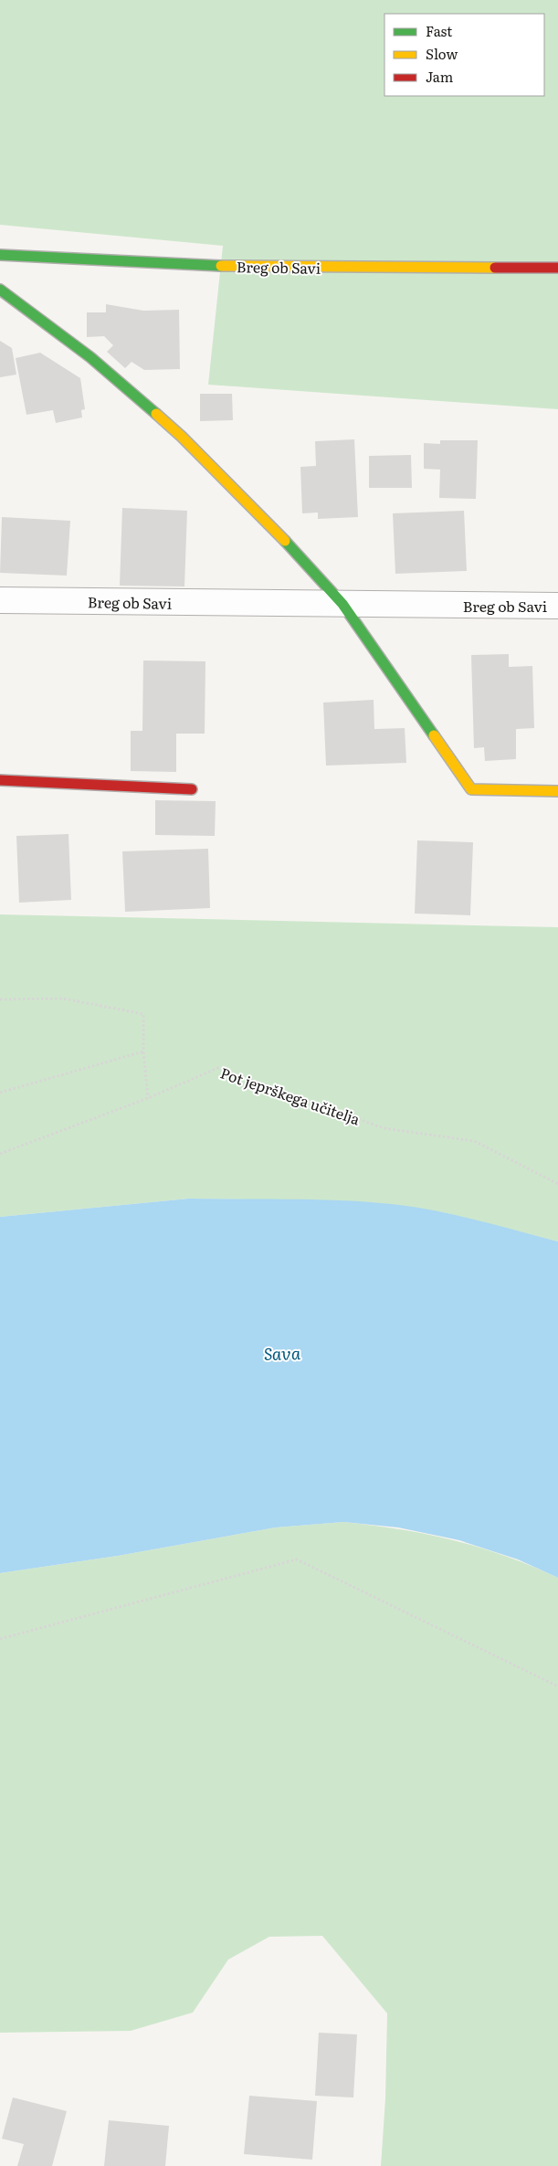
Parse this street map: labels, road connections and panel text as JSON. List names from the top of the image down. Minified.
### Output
{"streets":{"street":["Breg ob Savi"],"path":["Pot jeprškega učitelja"]},"water":["Sava"],"legend":["Fast","Slow","Jam"]}
